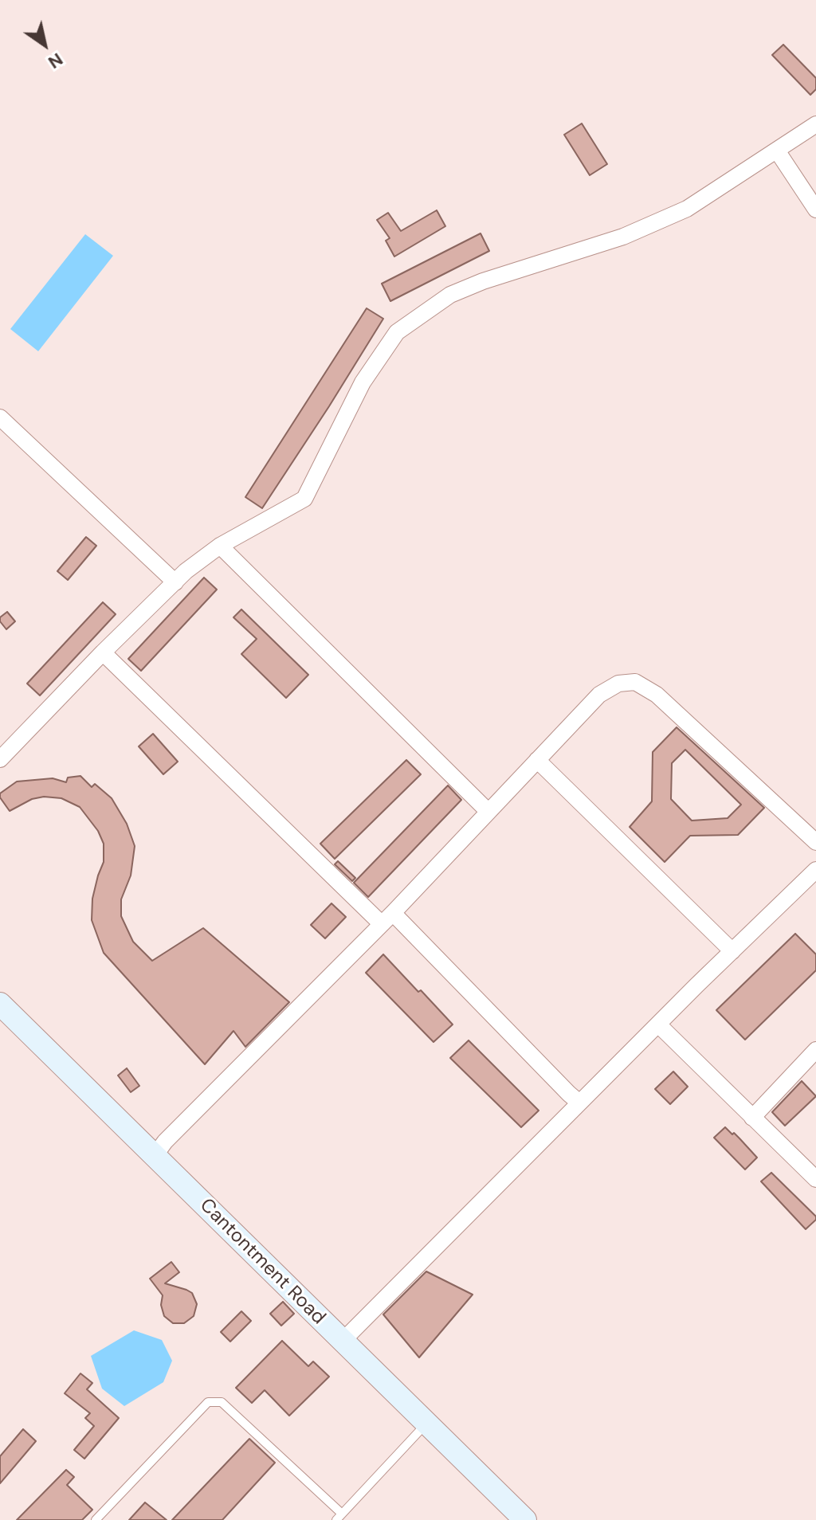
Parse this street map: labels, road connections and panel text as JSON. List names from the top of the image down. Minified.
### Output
{"streets":{"street":["Cantontment Road"]},"north":"bottom right"}
